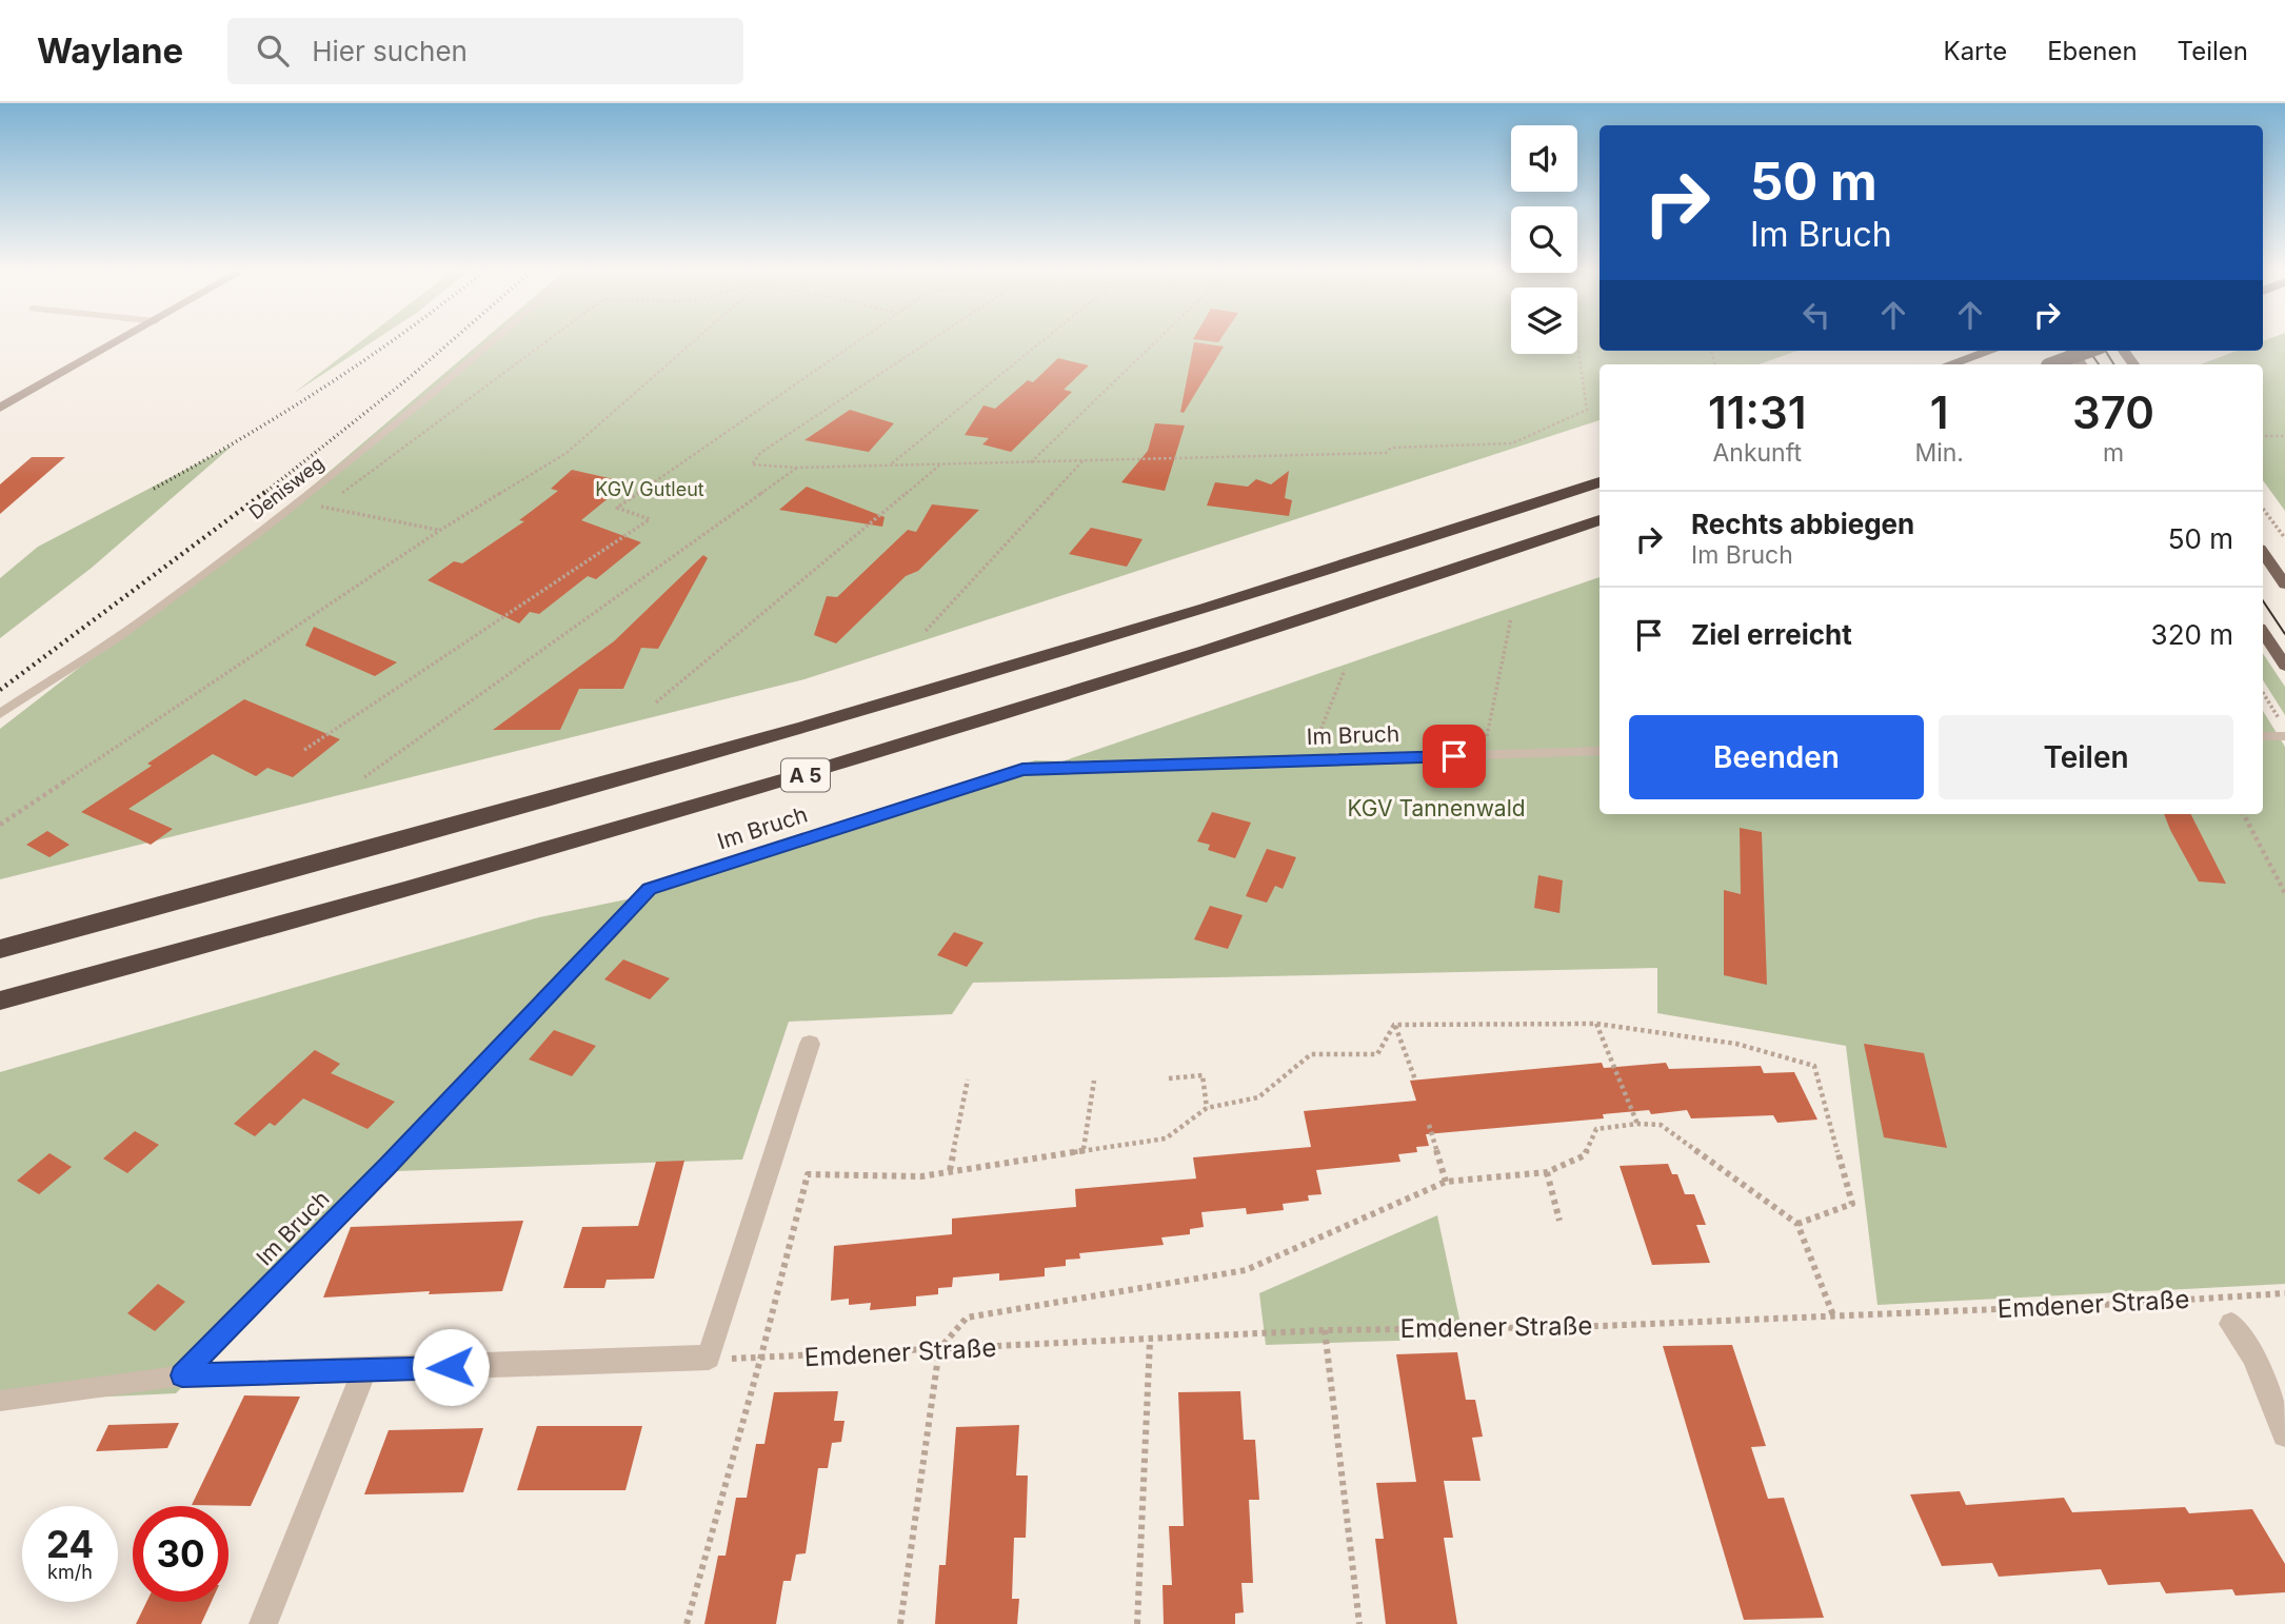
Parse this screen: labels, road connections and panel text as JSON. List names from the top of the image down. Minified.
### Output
{"streets":{"highway":["A 5"],"lane":["Denisweg","Im Bruch"],"path":["Emdener Straße"]},"parks":["KGV Gutleut","KGV Tannenwald"],"page":{"header":"Waylane","search":"Hier suchen","nav":["Karte","Ebenen","Teilen"],"turn":["50 m","Im Bruch"],"eta":["11:31","Ankunft","1","Min.","370","m"],"list":[{"name":"Rechts abbiegen","note":"Im Bruch","value":"50 m"},{"name":"Ziel erreicht","value":"320 m"}],"buttons":["Beenden","Teilen"],"speed":"24 km/h","limit":"30"}}
